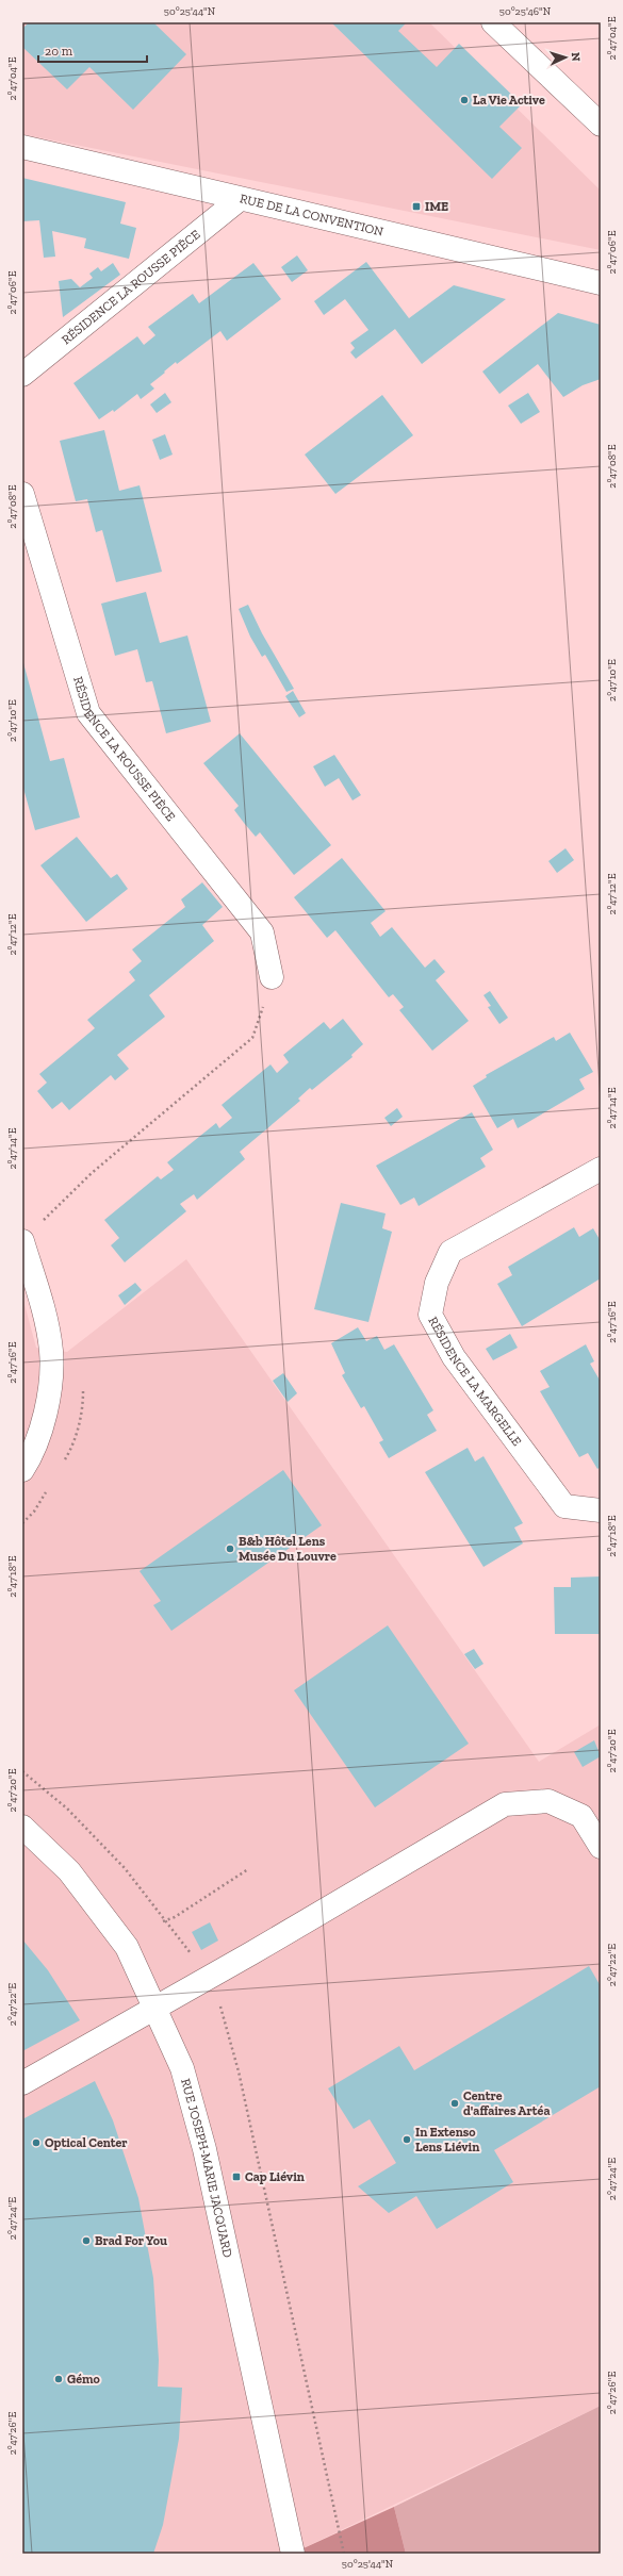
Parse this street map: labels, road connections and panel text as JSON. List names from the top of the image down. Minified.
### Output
{"streets":{"street":["RUE DE LA CONVENTION","RÉSIDENCE LA ROUSSE PIÈCE","RÉSIDENCE LA MARGELLE","RUE JOSEPH-MARIE JACQUARD"]},"crossings":[["RUE DE LA CONVENTION","RÉSIDENCE LA ROUSSE PIÈCE"]],"places":{"other":["La Vie Active","B&b Hôtel Lens Musée Du Louvre","Centre d'affaires Artéa","In Extenso Lens Liévin","Optical Center","Brad For You","Gémo"],"transit":["IME","Cap Liévin"]},"scale_bar":"20 m","north":"right","coordinates":["50°25'44\"N","50°25'46\"N","2°47'04\"E","2°47'06\"E","2°47'08\"E","2°47'10\"E","2°47'12\"E","2°47'14\"E","2°47'16\"E","2°47'18\"E","2°47'20\"E","2°47'22\"E","2°47'24\"E","2°47'26\"E"]}
